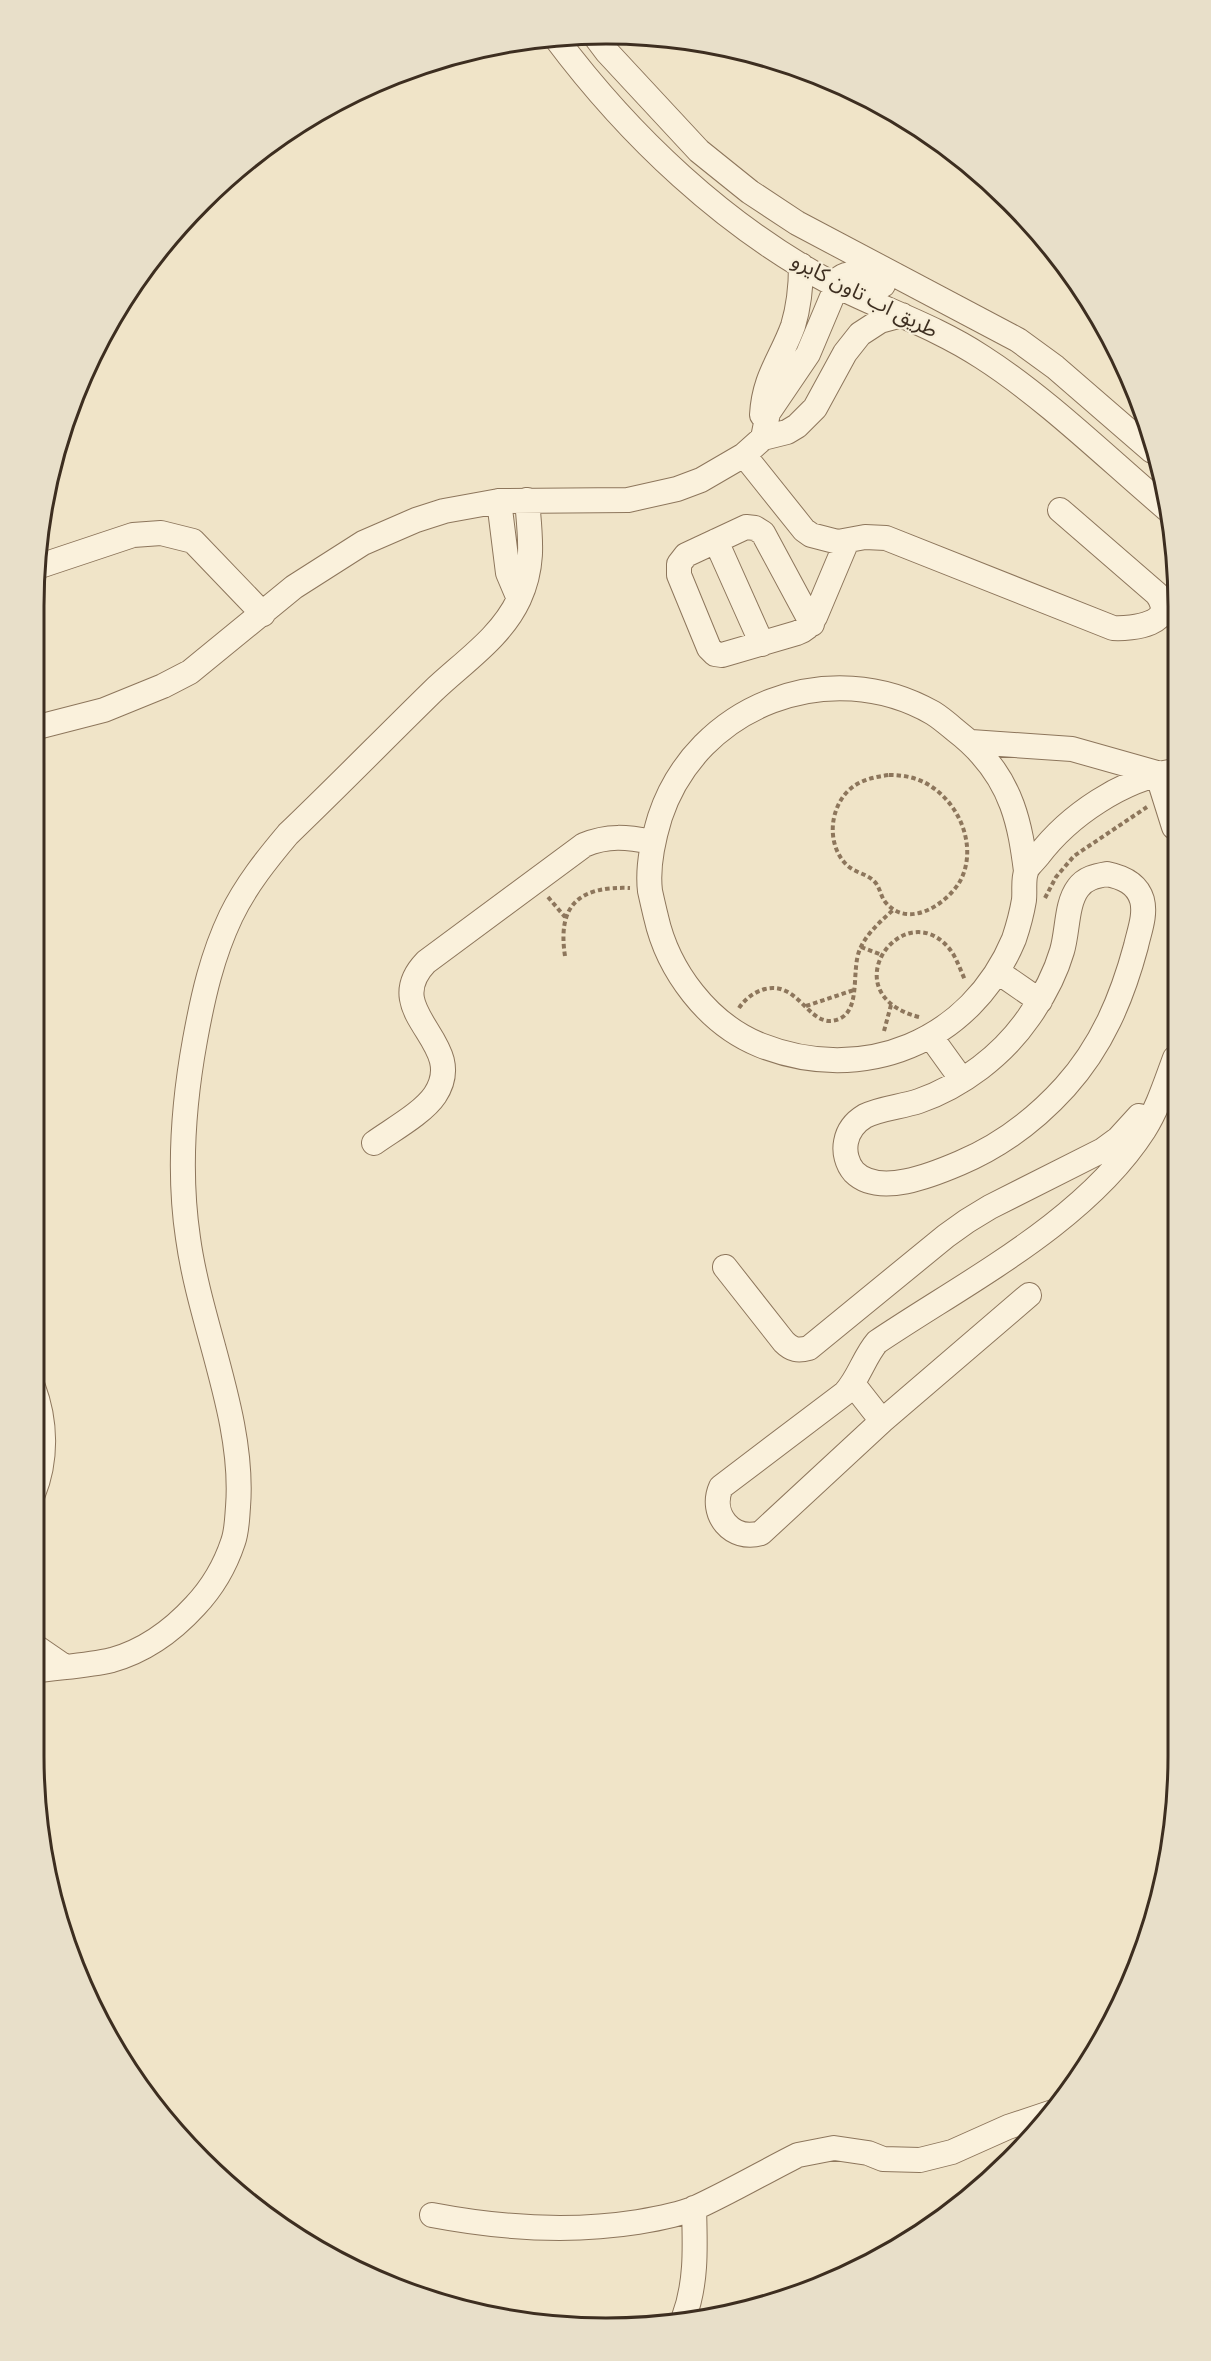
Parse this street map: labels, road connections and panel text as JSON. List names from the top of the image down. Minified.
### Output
{"streets":{"street":["طريق اب تاون كايرو"]}}
